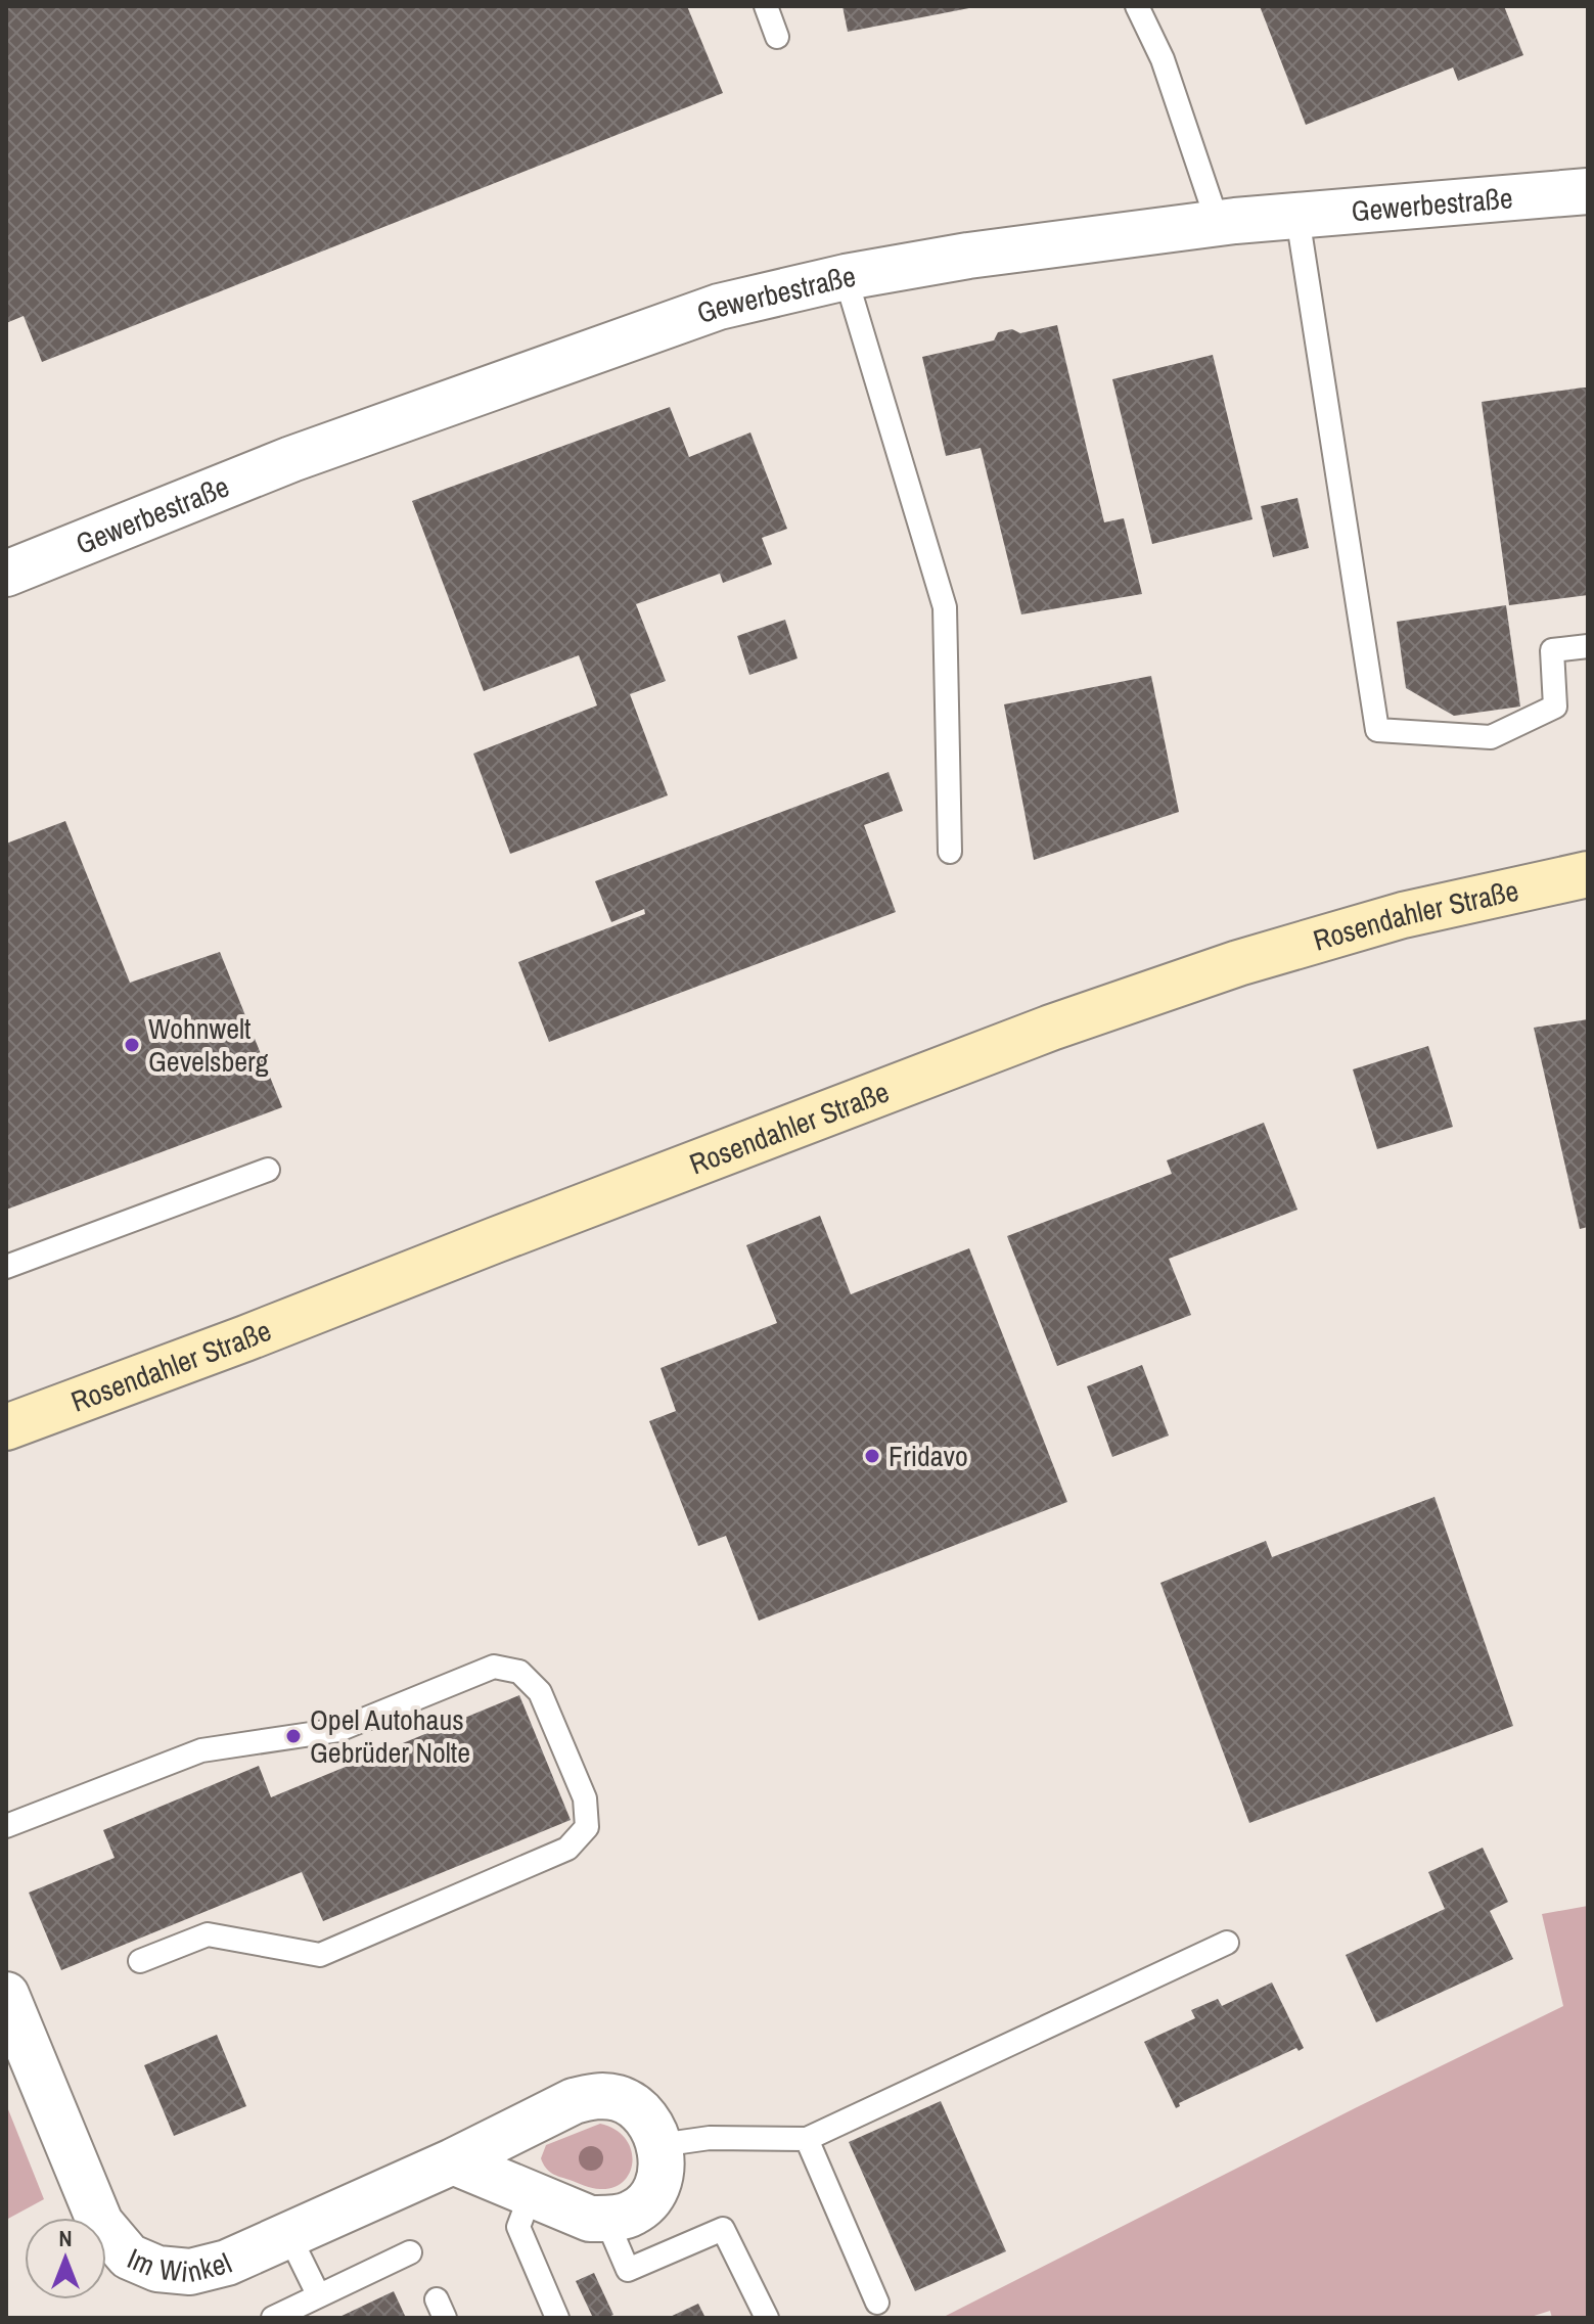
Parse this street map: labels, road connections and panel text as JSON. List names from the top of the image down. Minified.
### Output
{"streets":{"main road":["Rosendahler Straße"],"street":["Gewerbestraße","Im Winkel"]},"places":["Wohnwelt Gevelsberg","Fridavo","Opel Autohaus Gebrüder Nolte"],"north":"top"}
